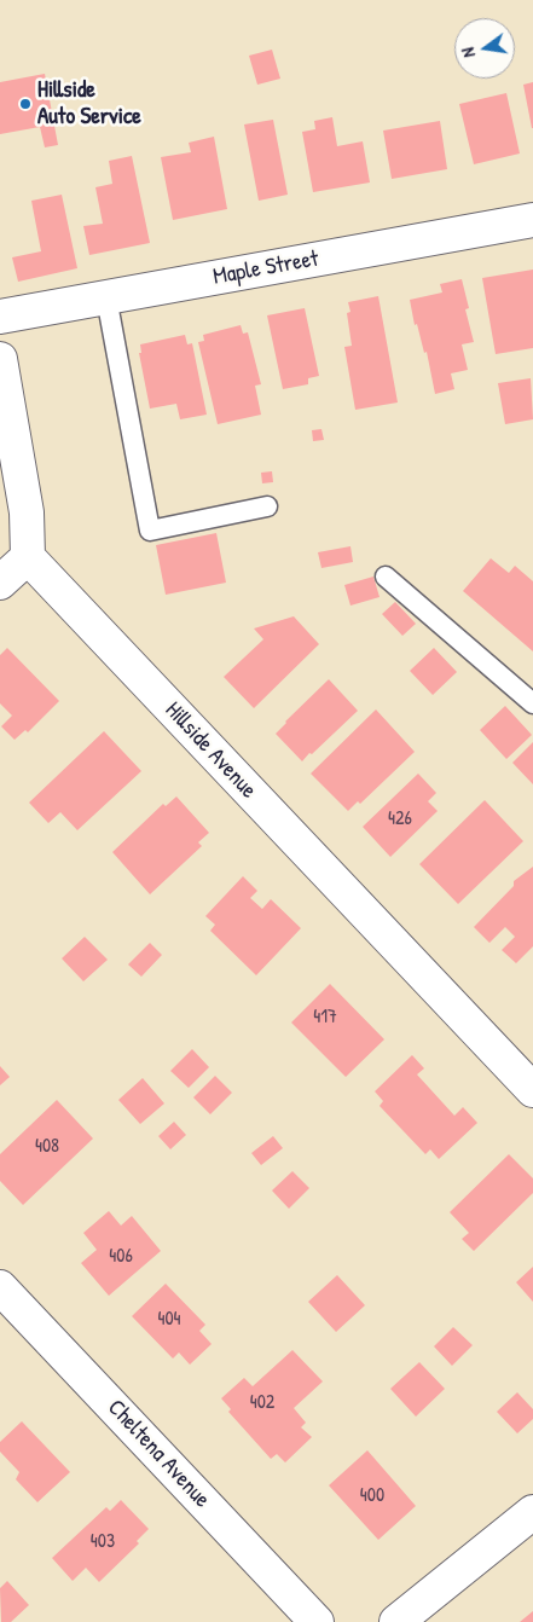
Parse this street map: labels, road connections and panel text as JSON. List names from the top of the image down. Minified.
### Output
{"streets":{"street":["Maple Street","Hillside Avenue","Cheltena Avenue"]},"places":["Hillside Auto Service"],"house_numbers":["426","417","408","406","404","402","400","403"],"north":"left"}
